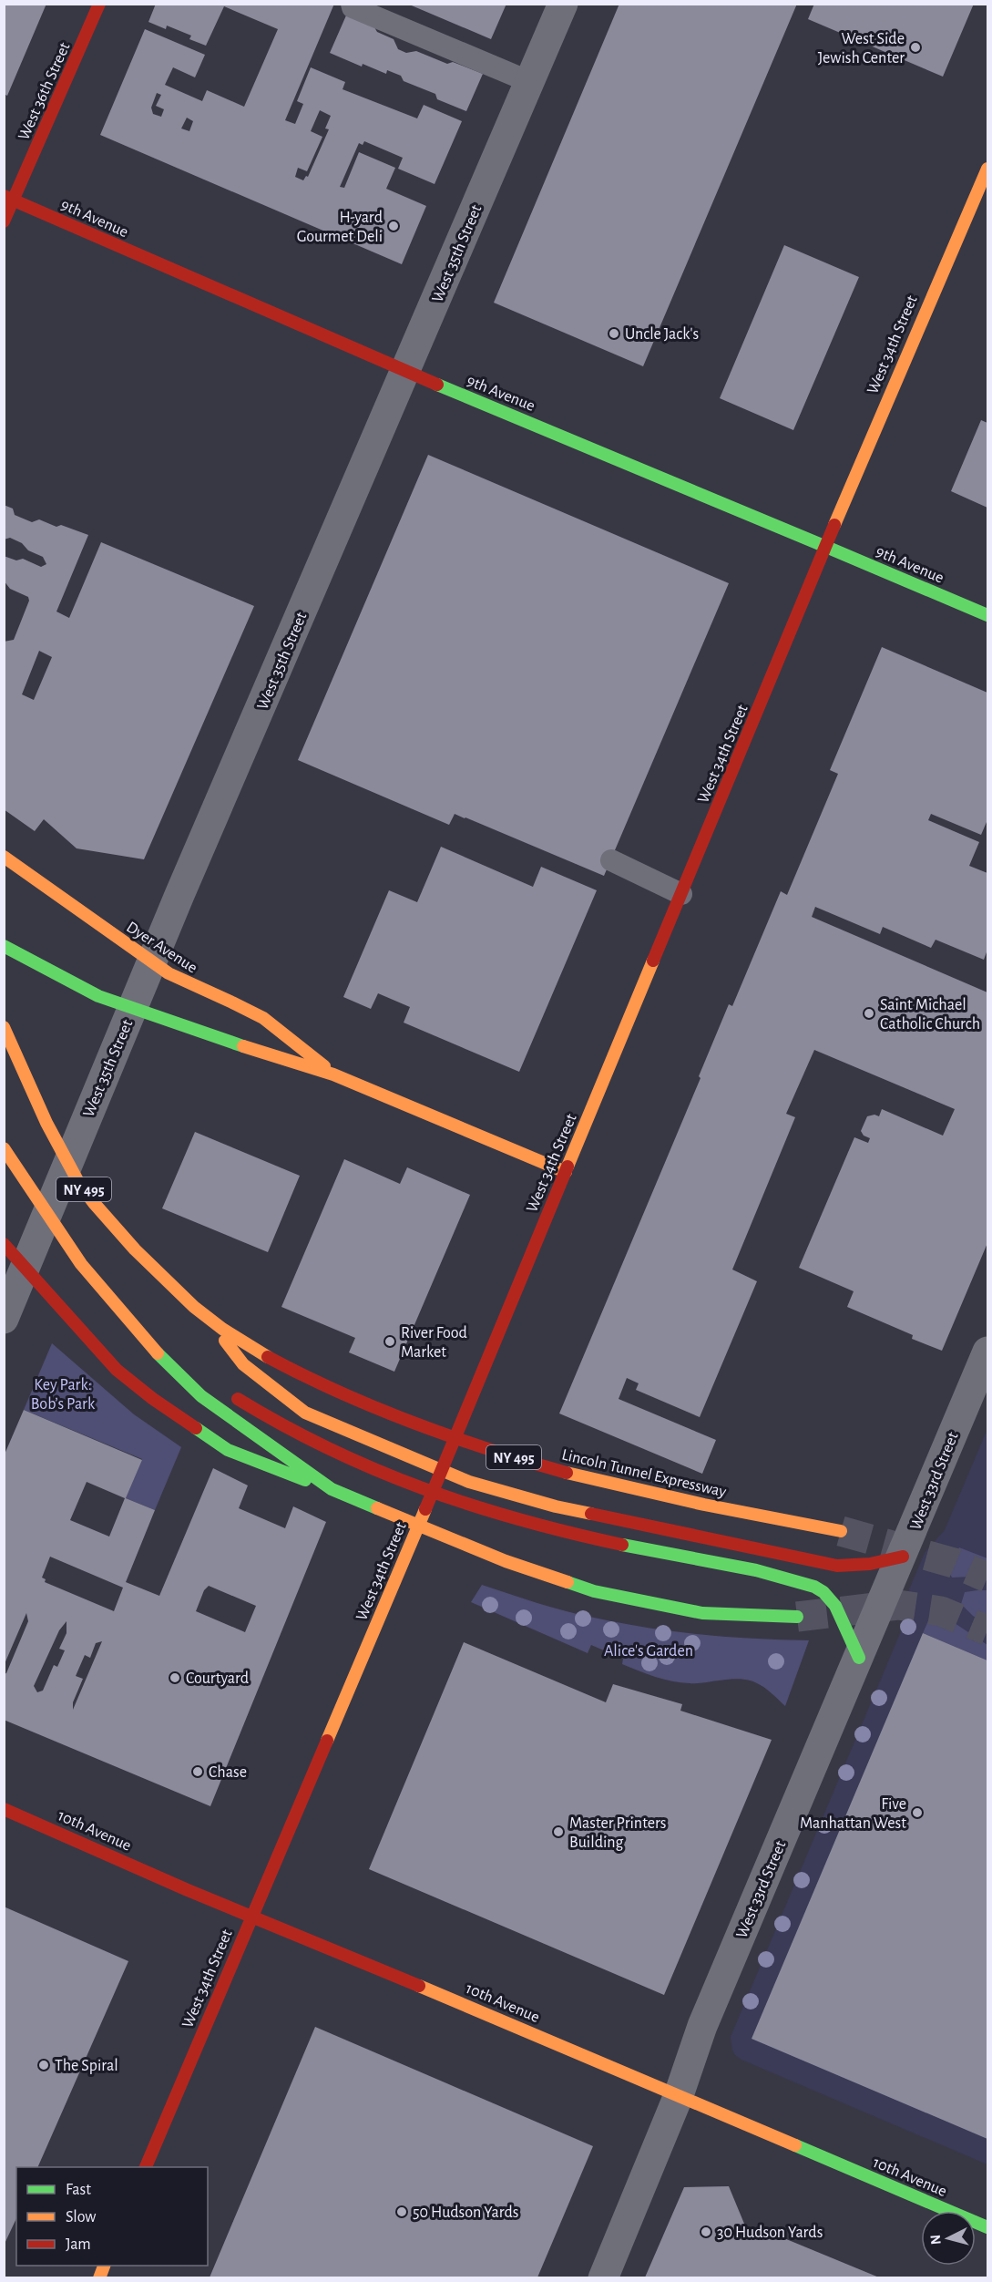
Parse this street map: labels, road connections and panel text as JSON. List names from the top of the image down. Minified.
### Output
{"streets":{"main road":["West 36th Street","9th Avenue","West 34th Street","Dyer Avenue","NY 495","Lincoln Tunnel Expressway","10th Avenue"],"street":["West 35th Street","West 33rd Street"]},"crossings":[["West 36th Street","9th Avenue"],["9th Avenue","West 35th Street"],["9th Avenue","West 34th Street"],["West 35th Street","Dyer Avenue"],["West 34th Street","Dyer Avenue"],["West 34th Street","10th Avenue"],["West 33rd Street","10th Avenue"]],"parks":["Key Park: Bob’s Park","Alice's Garden"],"places":["West Side Jewish Center","H-yard Gourmet Deli","Uncle Jack's","Saint Michael Catholic Church","River Food Market","Courtyard","Chase","Five Manhattan West","Master Printers Building","The Spiral","50 Hudson Yards","30 Hudson Yards"],"legend":["Fast","Slow","Jam"],"north":"left"}
